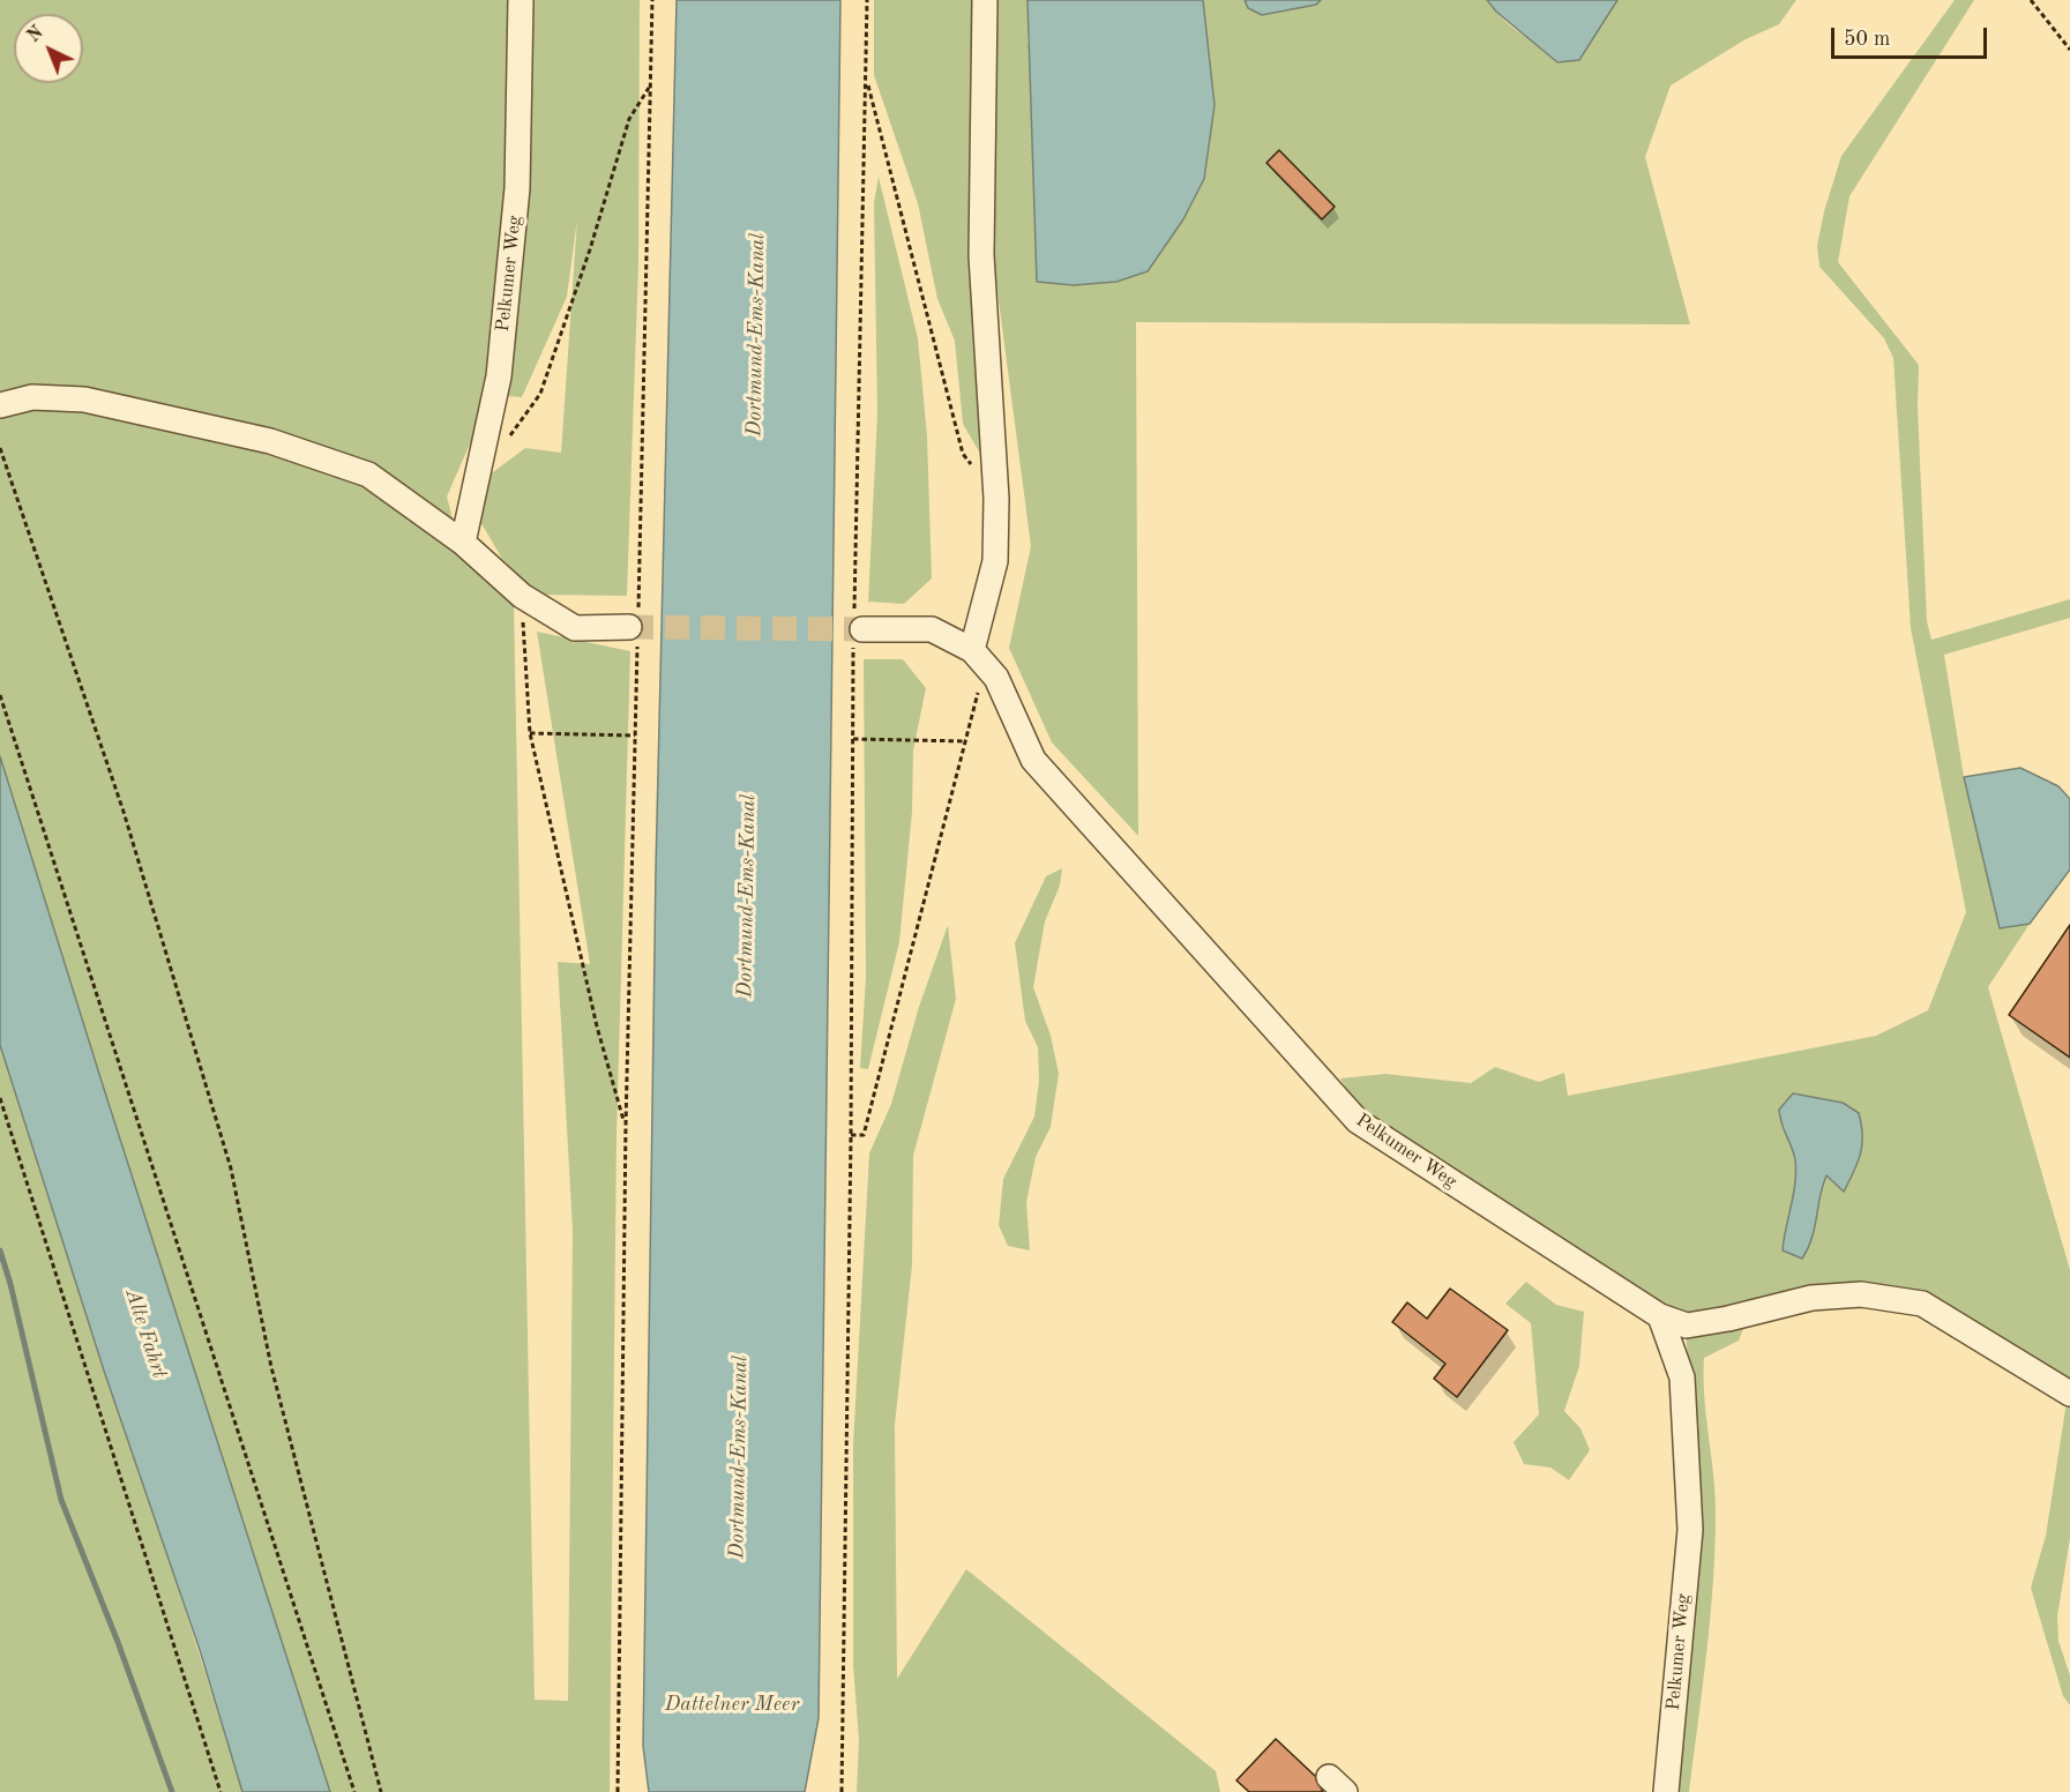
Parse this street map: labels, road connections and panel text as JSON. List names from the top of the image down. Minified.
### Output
{"streets":{"street":["Pelkumer Weg"]},"water":["Dortmund-Ems-Kanal","Alte Fahrt","Dattelner Meer"],"scale_bar":"50 m","north":"top left"}
